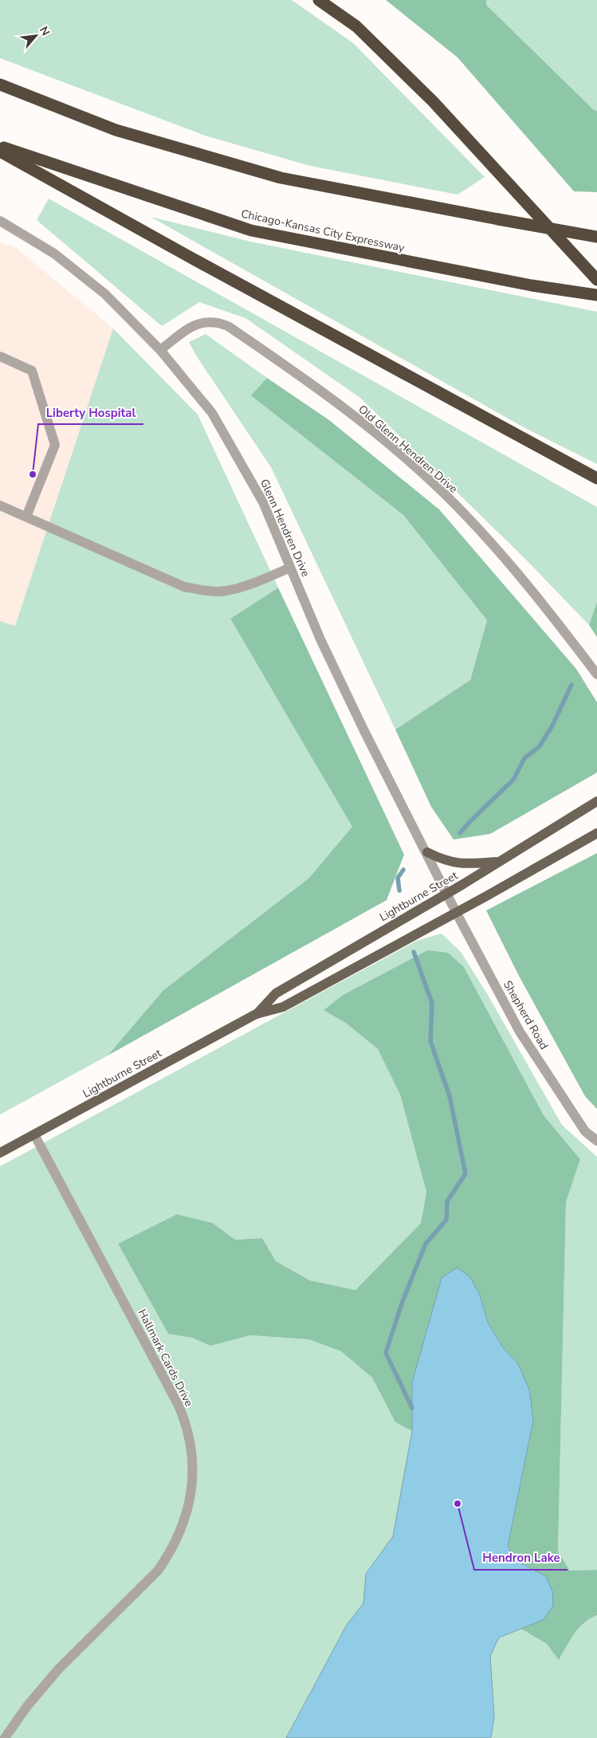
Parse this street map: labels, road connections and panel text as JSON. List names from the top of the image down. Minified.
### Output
{"streets":{"highway":["Chicago-Kansas City Expressway"],"main road":["Lightburne Street"],"street":["Old Glenn Hendren Drive","Glenn Hendren Drive","Shepherd Road","Hallmark Cards Drive"]},"crossings":[["Old Glenn Hendren Drive","Glenn Hendren Drive"],["Glenn Hendren Drive","Lightburne Street"],["Glenn Hendren Drive","Shepherd Road"],["Lightburne Street","Shepherd Road"],["Lightburne Street","Hallmark Cards Drive"]],"places":["Liberty Hospital","Hendron Lake"],"north":"top right"}
